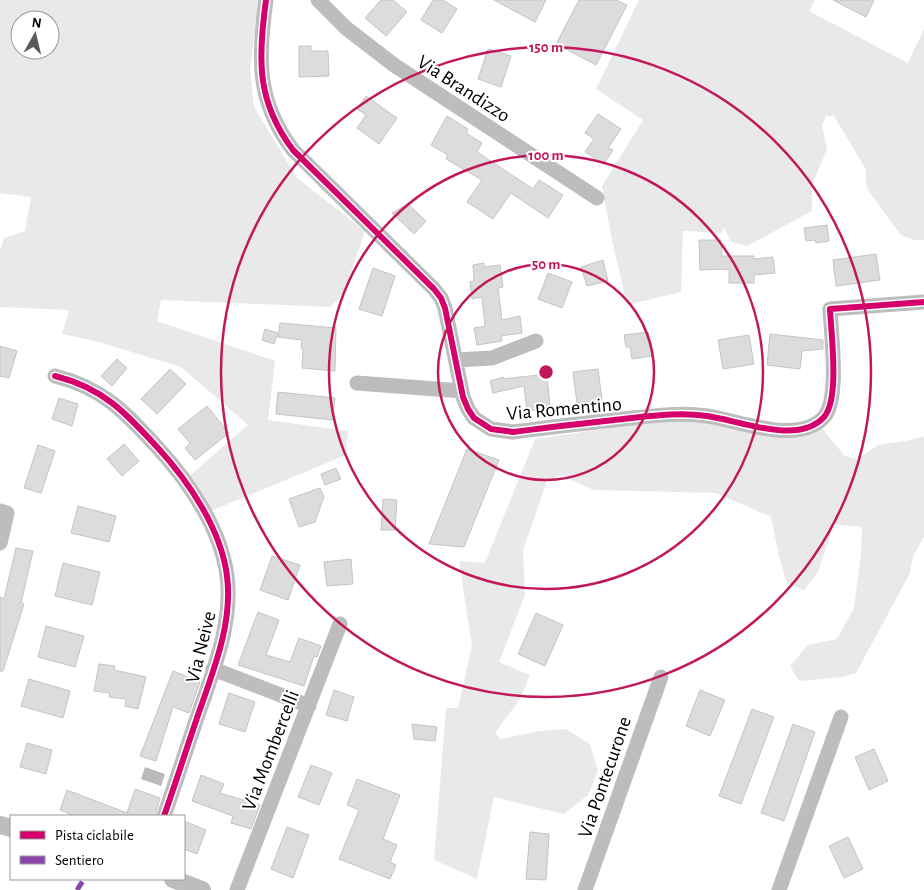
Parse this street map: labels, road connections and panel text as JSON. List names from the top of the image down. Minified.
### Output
{"streets":{"street":["Via Brandizzo","Via Romentino","Via Neive","Via Mombercelli","Via Pontecurone"]},"legend":["Pista ciclabile","Sentiero"],"north":"top","rings":["150 m","100 m","50 m"]}
